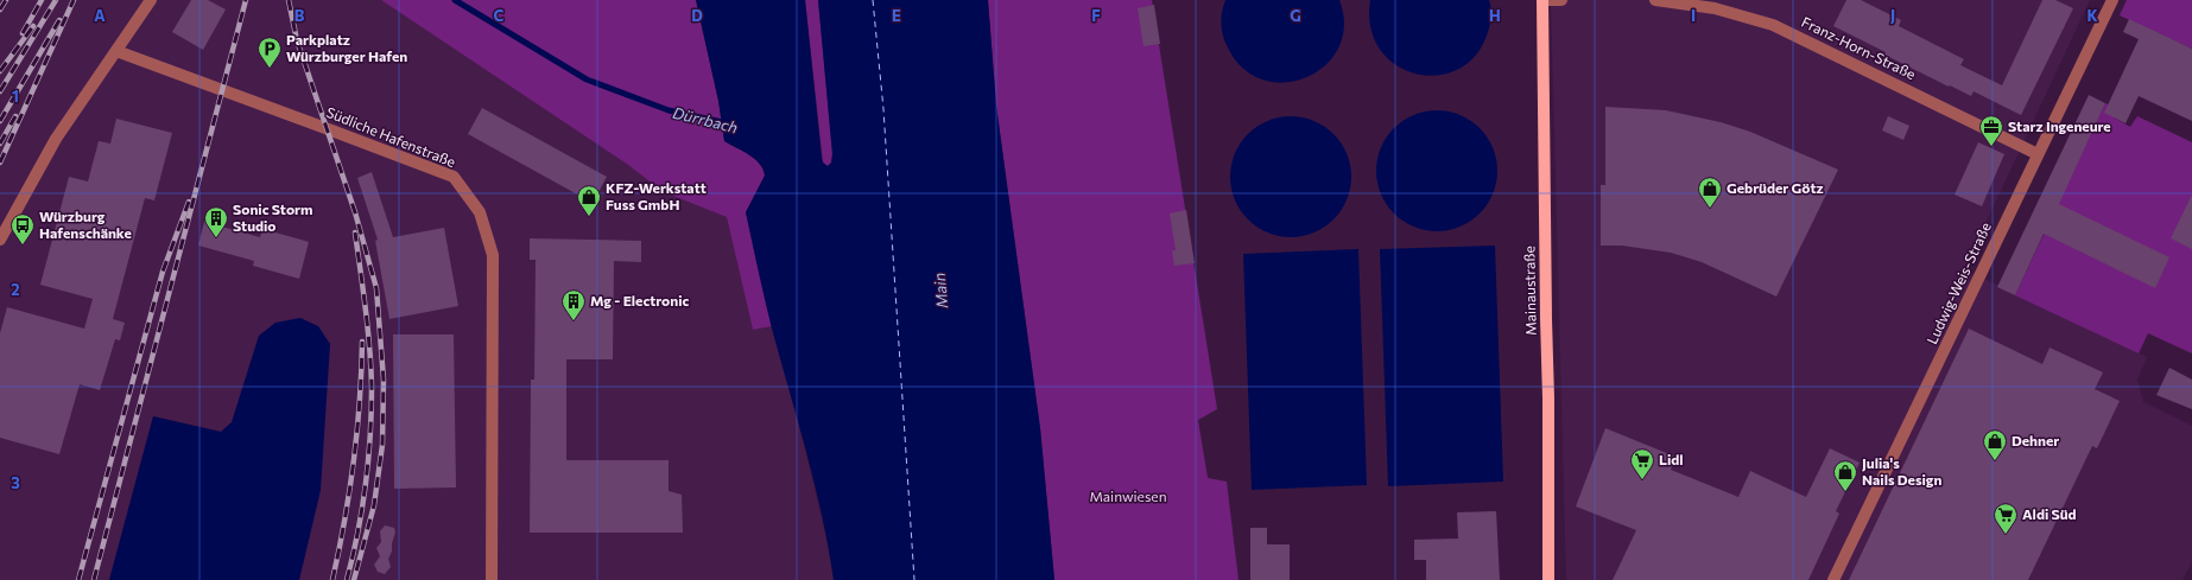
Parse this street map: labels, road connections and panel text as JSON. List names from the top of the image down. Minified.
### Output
{"streets":{"main road":["Mainaustraße"],"street":["Franz-Horn-Straße","Südliche Hafenstraße","Ludwig-Weis-Straße"]},"crossings":[["Franz-Horn-Straße","Ludwig-Weis-Straße"]],"water":["Dürrbach","Main"],"parks":["Mainwiesen"],"places":{"parking":["Parkplatz Würzburger Hafen"],"office":["Starz Ingeneure"],"shop":["Gebrüder Götz","KFZ-Werkstatt Fuss GmbH","Dehner","Julia's Nails Design"],"building":["Sonic Storm Studio","Mg - Electronic"],"bus stop":["Würzburg Hafenschänke"],"supermarket":["Lidl","Aldi Süd"]},"grid":{"columns":["A","B","C","D","E","F","G","H","I","J","K"],"rows":["1","2","3"]}}
